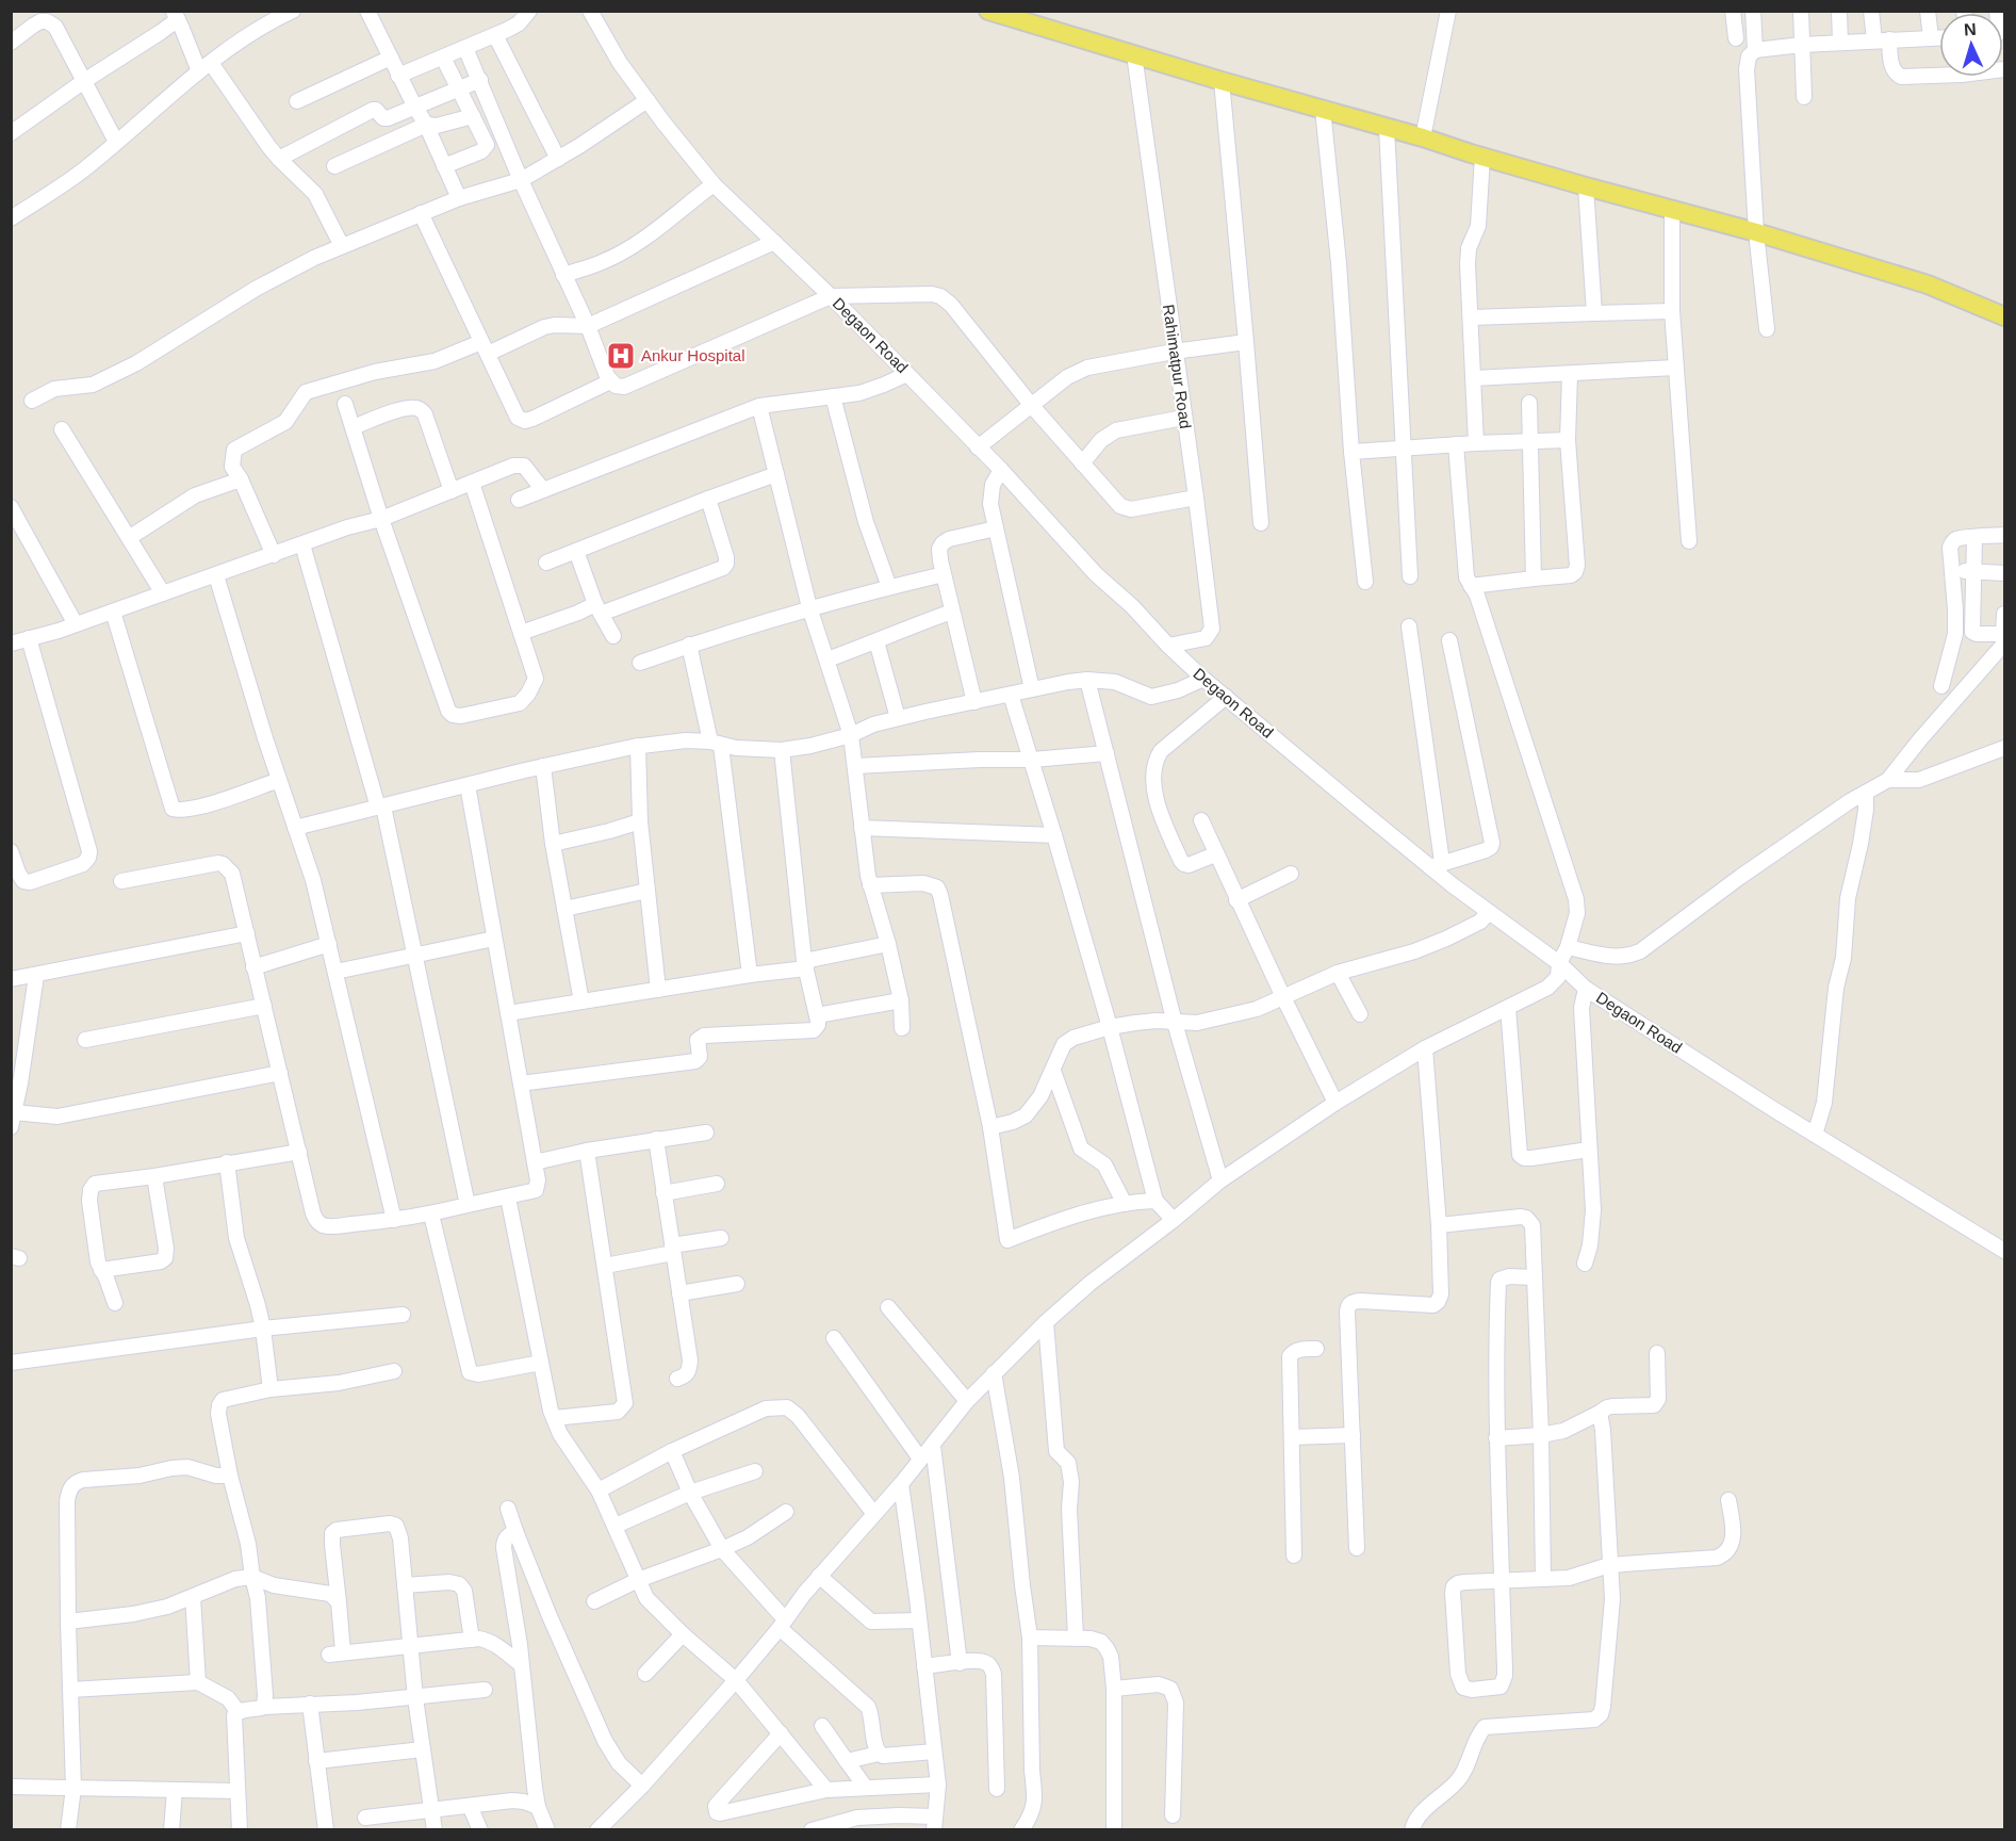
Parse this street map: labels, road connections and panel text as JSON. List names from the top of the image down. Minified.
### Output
{"streets":{"street":["Degaon Road","Rahimatpur Road"]},"crossings":[["Degaon Road","Rahimatpur Road"]],"places":{"hospital":["Ankur Hospital"]},"north":"top"}
